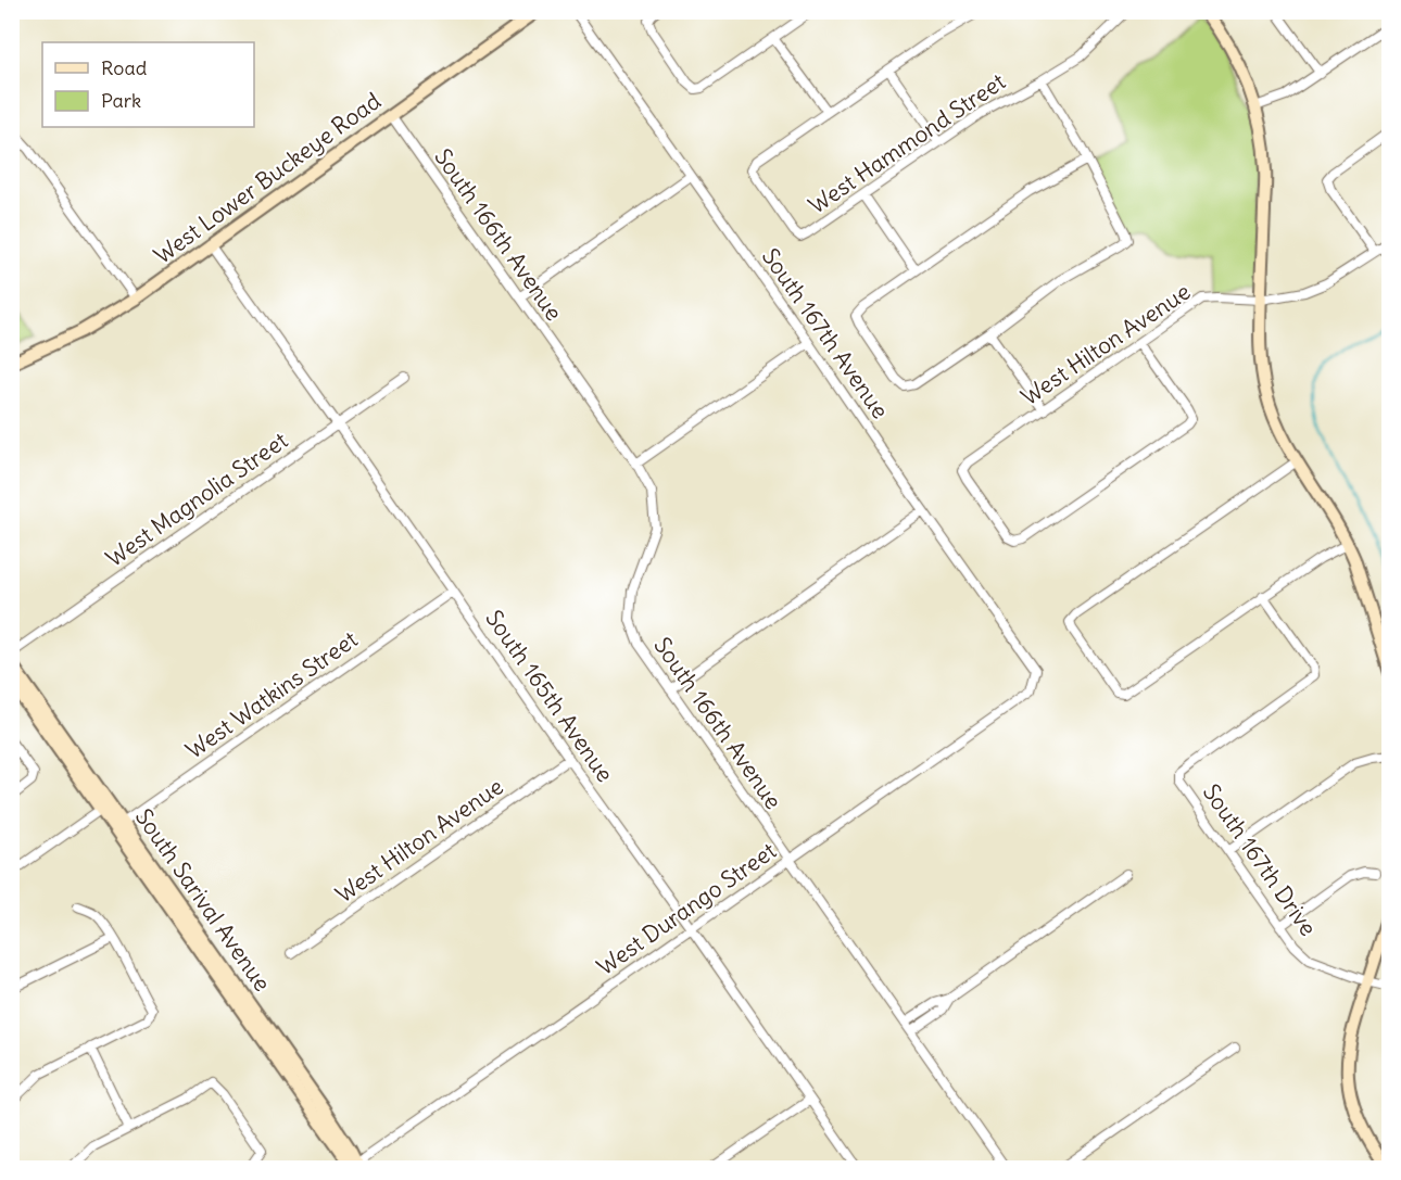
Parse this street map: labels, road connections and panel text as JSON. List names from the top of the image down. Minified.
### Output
{"streets":{"main road":["West Lower Buckeye Road","South Sarival Avenue"],"street":["West Hammond Street","South 166th Avenue","South 167th Avenue","West Hilton Avenue","West Magnolia Street","West Watkins Street","South 165th Avenue","South 167th Drive","West Durango Street"]},"crossings":[["West Lower Buckeye Road","South 166th Avenue"],["West Lower Buckeye Road","South 165th Avenue"],["South 166th Avenue","West Durango Street"],["South 167th Avenue","West Durango Street"],["West Hilton Avenue","South 165th Avenue"],["West Magnolia Street","South 165th Avenue"],["West Watkins Street","South 165th Avenue"],["West Watkins Street","South Sarival Avenue"],["South 165th Avenue","West Durango Street"],["South Sarival Avenue","West Durango Street"]],"legend":["Road","Park"]}
